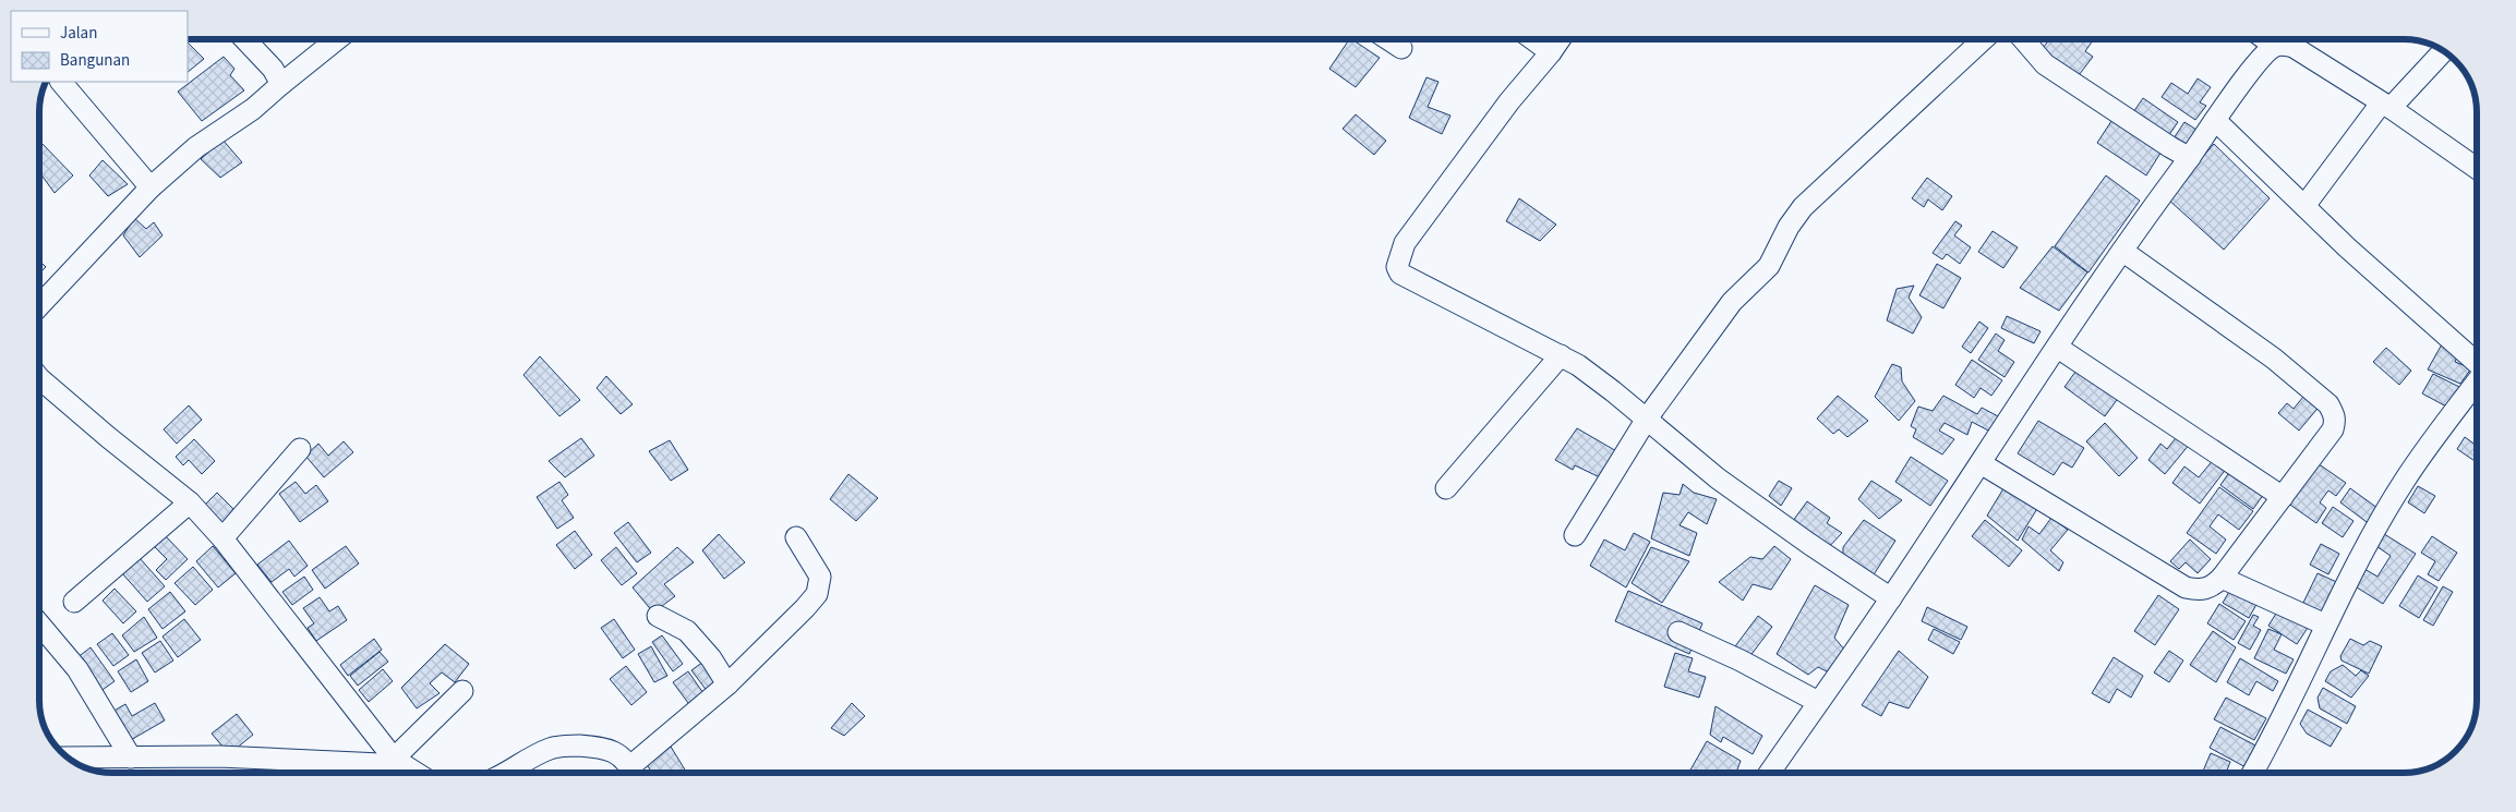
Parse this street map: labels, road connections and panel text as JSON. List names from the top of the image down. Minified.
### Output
{"legend":["Jalan","Bangunan"]}
